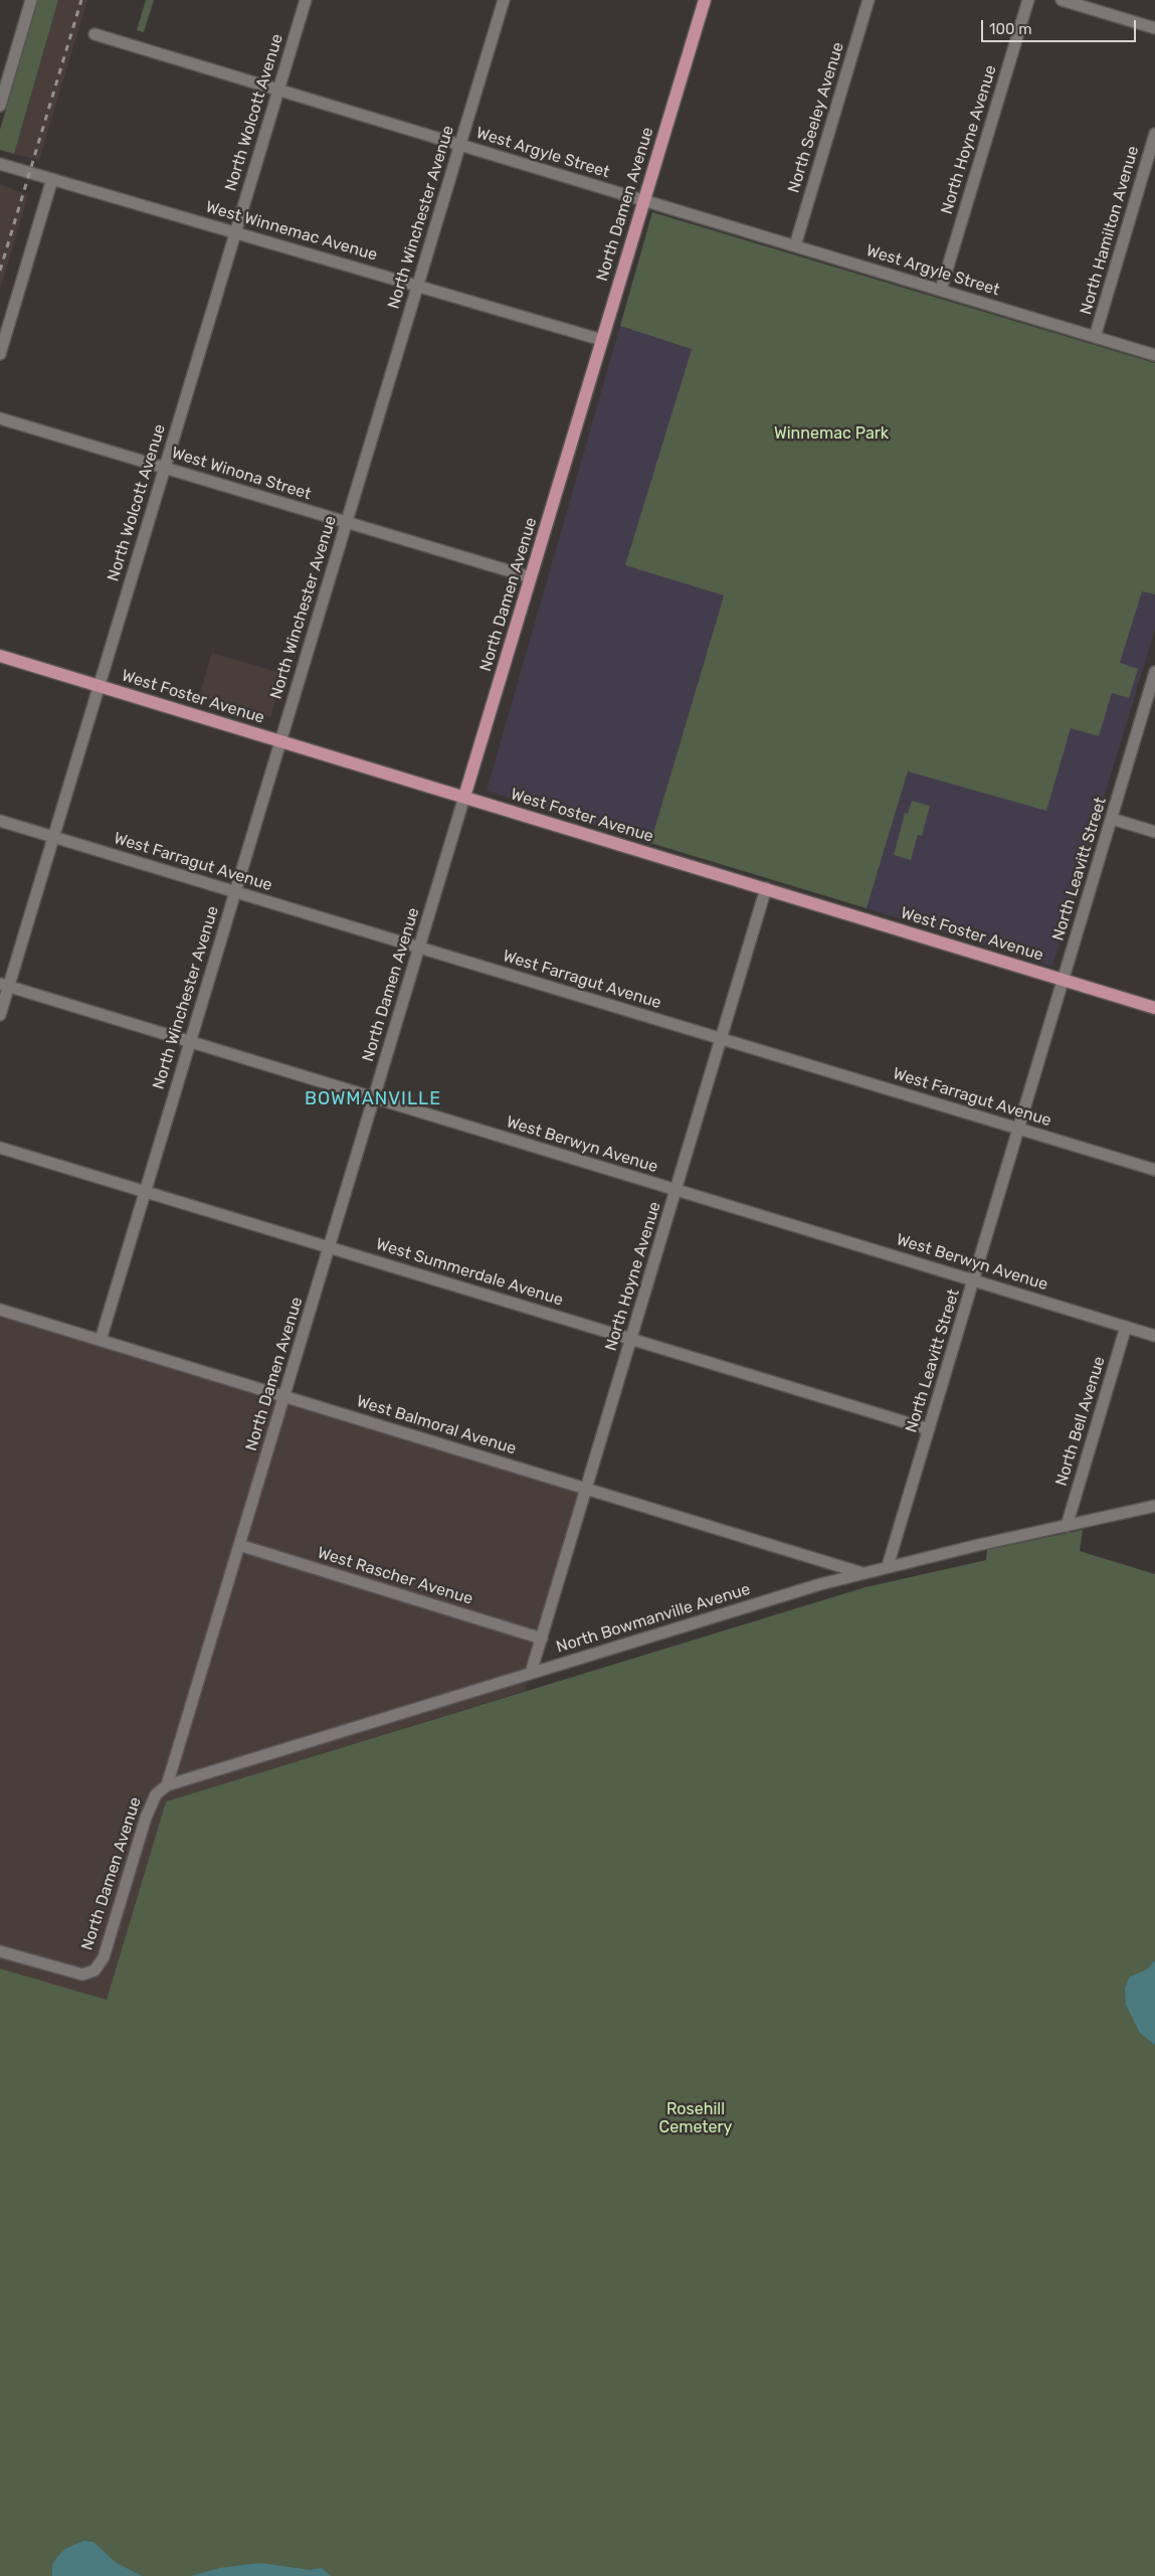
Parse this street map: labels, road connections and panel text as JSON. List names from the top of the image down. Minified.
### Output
{"streets":{"main road":["North Damen Avenue","West Foster Avenue"],"street":["North Wolcott Avenue","North Seeley Avenue","North Hoyne Avenue","West Argyle Street","North Winchester Avenue","North Hamilton Avenue","West Winnemac Avenue","West Winona Street","West Farragut Avenue","North Leavitt Street","West Berwyn Avenue","West Summerdale Avenue","North Bell Avenue","West Balmoral Avenue","West Rascher Avenue","North Bowmanville Avenue"]},"crossings":[["North Wolcott Avenue","West Argyle Street"],["North Wolcott Avenue","West Winnemac Avenue"],["North Wolcott Avenue","West Winona Street"],["North Wolcott Avenue","West Foster Avenue"],["North Wolcott Avenue","West Farragut Avenue"],["North Wolcott Avenue","West Berwyn Avenue"],["North Seeley Avenue","West Argyle Street"],["North Hoyne Avenue","West Argyle Street"],["North Hoyne Avenue","West Foster Avenue"],["North Hoyne Avenue","West Farragut Avenue"],["North Hoyne Avenue","West Berwyn Avenue"],["North Hoyne Avenue","West Summerdale Avenue"],["North Hoyne Avenue","West Balmoral Avenue"],["North Hoyne Avenue","West Rascher Avenue"],["North Hoyne Avenue","North Bowmanville Avenue"],["West Argyle Street","North Damen Avenue"],["West Argyle Street","North Winchester Avenue"],["West Argyle Street","North Hamilton Avenue"],["North Damen Avenue","West Winnemac Avenue"],["North Damen Avenue","West Winona Street"],["North Damen Avenue","West Foster Avenue"],["North Damen Avenue","West Farragut Avenue"],["North Damen Avenue","West Berwyn Avenue"],["North Damen Avenue","West Summerdale Avenue"],["North Damen Avenue","West Balmoral Avenue"],["North Damen Avenue","West Rascher Avenue"],["North Damen Avenue","North Bowmanville Avenue"],["North Winchester Avenue","West Winnemac Avenue"],["North Winchester Avenue","West Winona Street"],["North Winchester Avenue","West Foster Avenue"],["North Winchester Avenue","West Farragut Avenue"],["North Winchester Avenue","West Berwyn Avenue"],["North Winchester Avenue","West Summerdale Avenue"],["North Winchester Avenue","West Balmoral Avenue"],["West Foster Avenue","North Leavitt Street"],["West Farragut Avenue","North Leavitt Street"],["North Leavitt Street","West Berwyn Avenue"],["North Leavitt Street","West Summerdale Avenue"],["North Leavitt Street","North Bowmanville Avenue"],["West Berwyn Avenue","North Bell Avenue"],["North Bell Avenue","North Bowmanville Avenue"],["West Balmoral Avenue","North Bowmanville Avenue"]],"districts":["BOWMANVILLE"],"parks":["Winnemac Park","Rosehill Cemetery"],"scale_bar":"100 m"}
